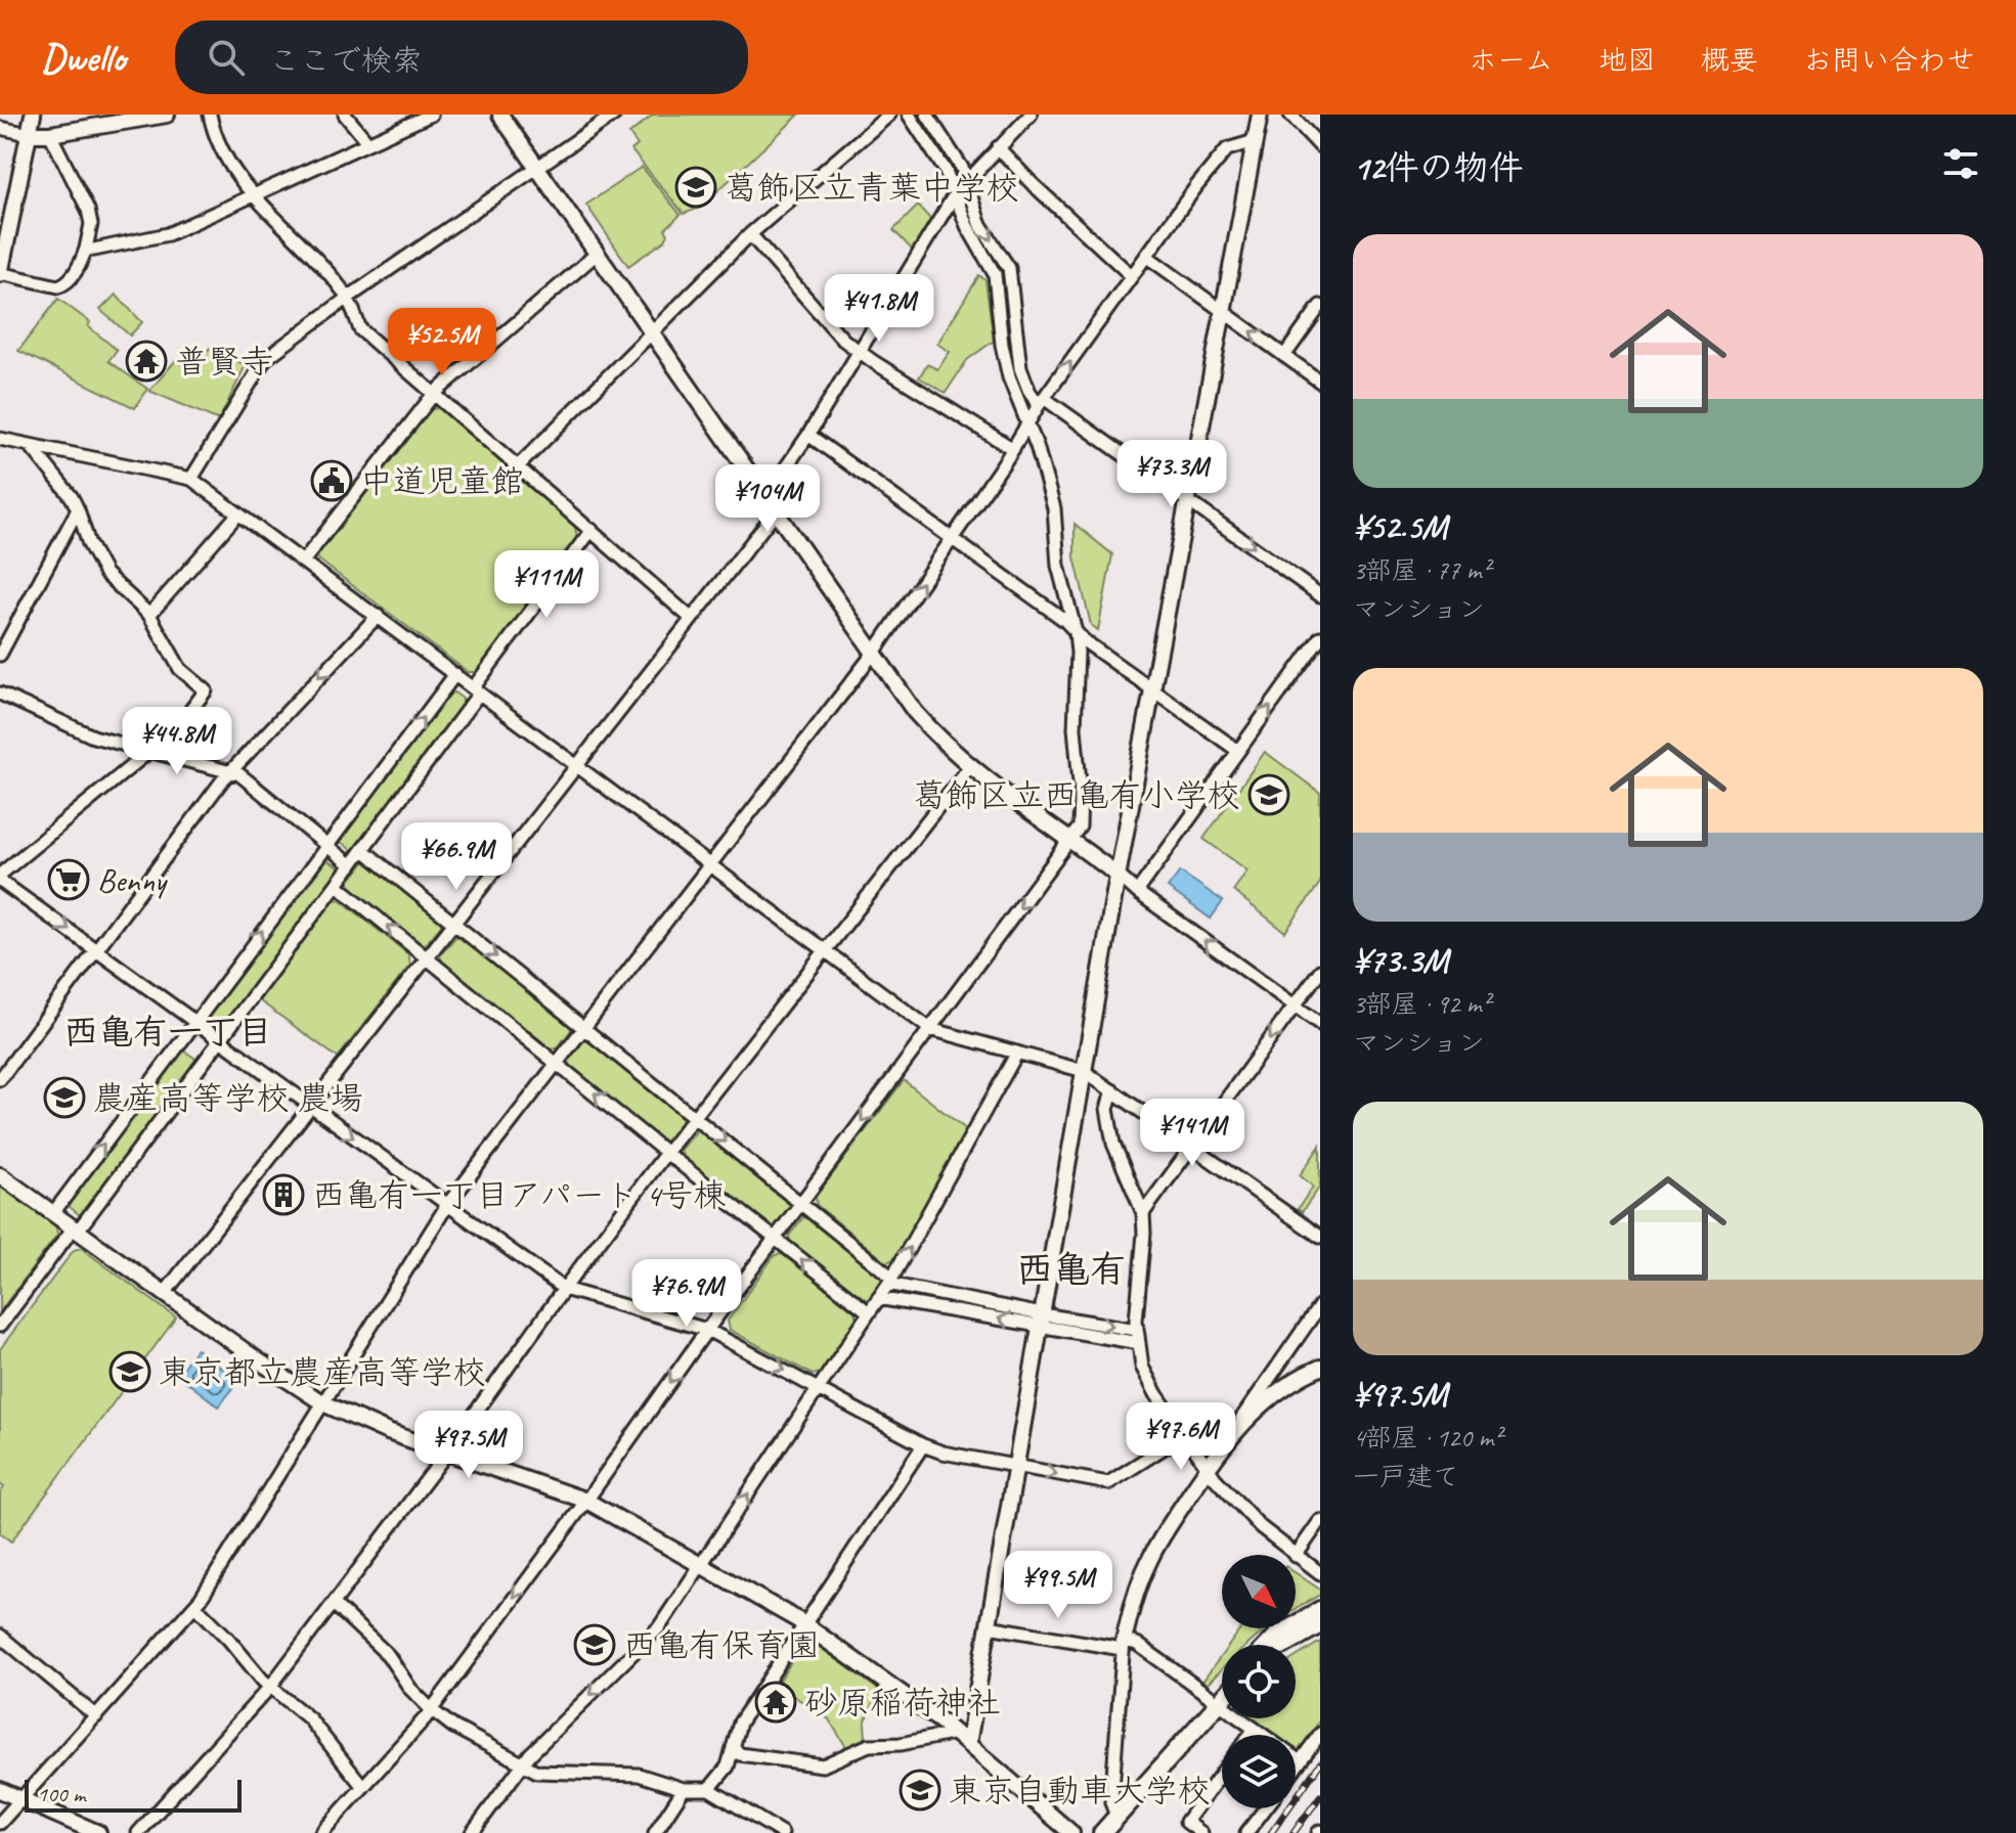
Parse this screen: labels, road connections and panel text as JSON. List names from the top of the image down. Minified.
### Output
{"districts":["西亀有一丁目","西亀有"],"places":{"school or university":["葛飾区立青葉中学校","葛飾区立西亀有小学校","農産高等学校 農場","東京都立農産高等学校","西亀有保育園","東京自動車大学校"],"temple":["普賢寺","砂原稲荷神社"],"public building":["中道児童館"],"supermarket":["Benny"],"building":["西亀有一丁目アパート 4号棟"]},"scale_bar":"100 m","north":"bottom right","page":{"header":"Dwello","search":"ここで検索","nav":["ホーム","地図","概要","お問い合わせ"],"heading":"12件の物件","list":[{"name":"¥52.5M","note":"3部屋 · 77 m² · マンション"},{"name":"¥73.3M","note":"3部屋 · 92 m² · マンション"},{"name":"¥97.5M","note":"4部屋 · 120 m² · 一戸建て"}],"price":["¥41.8M","¥52.5M","¥73.3M","¥104M","¥111M","¥44.8M","¥66.9M","¥141M","¥76.9M","¥97.6M","¥97.5M","¥99.5M"],"scale":"100 m"}}
